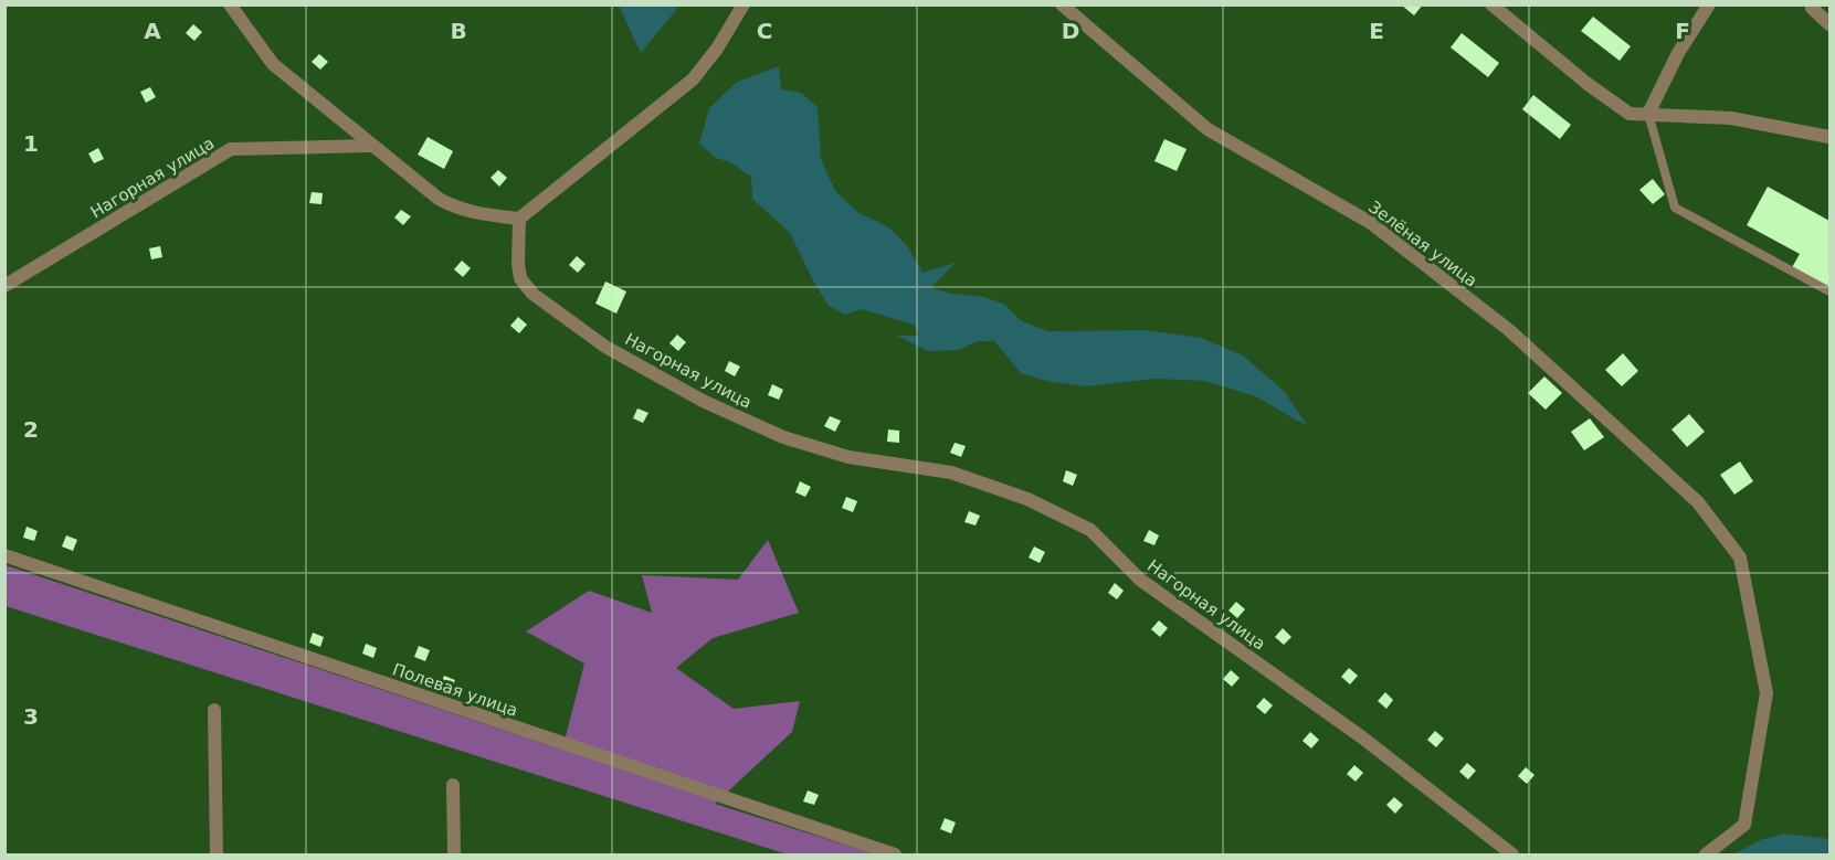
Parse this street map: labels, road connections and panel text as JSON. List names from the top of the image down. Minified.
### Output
{"streets":{"street":["Нагорная улица","Зелёная улица","Полевая улица"]},"grid":{"columns":["A","B","C","D","E","F"],"rows":["1","2","3"]}}
